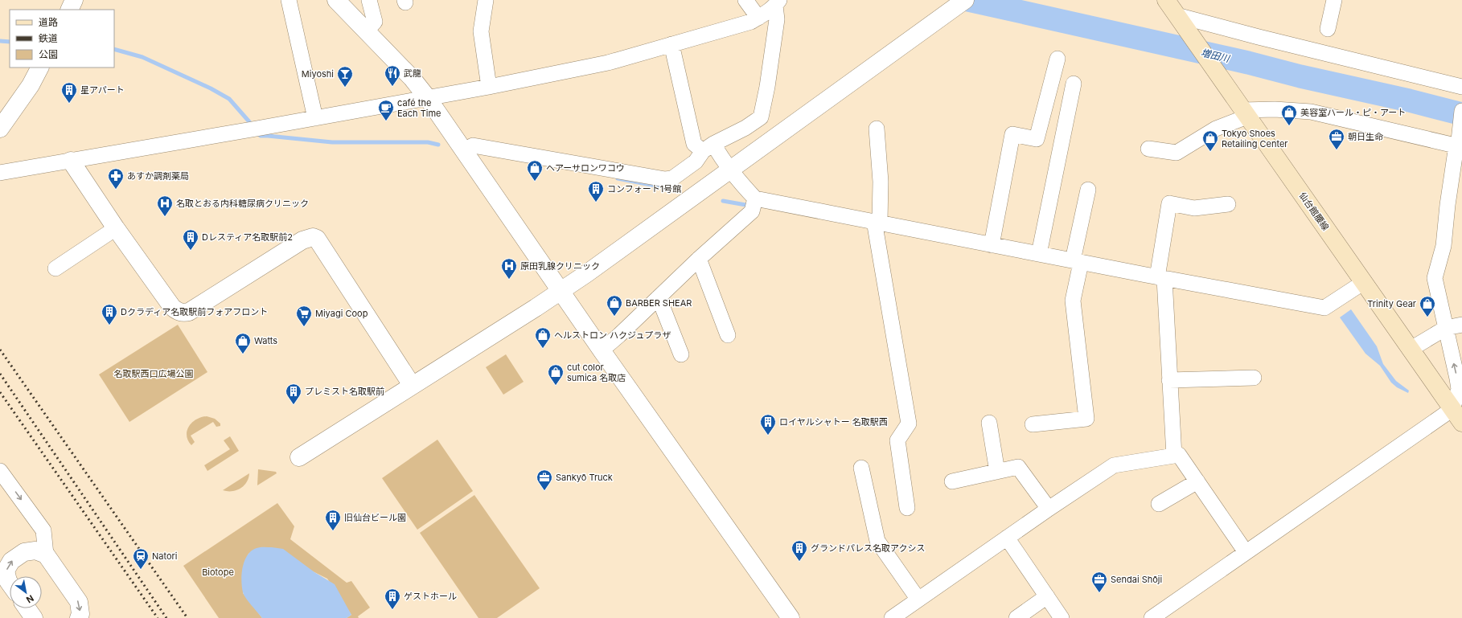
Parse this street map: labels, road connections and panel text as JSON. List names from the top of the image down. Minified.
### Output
{"streets":{"main road":["仙台館腰線"]},"water":["増田川"],"parks":["名取駅西口広場公園","Biotope"],"places":{"restaurant":["武龍"],"bar":["Miyoshi"],"building":["星アパート","コンフォート1号館","Dレスティア名取駅前2","Dクラディア名取駅前フォアフロント","プレミスト名取駅前","ロイヤルシャトー 名取駅西","旧仙台ビール園","グランドパレス名取アクシス","ゲストホール"],"cafe":["café the Each Time"],"shop":["美容室ハール・ピ・アート","Tokyo Shoes Retailing Center","ヘアーサロンワコウ","BARBER SHEAR","Trinity Gear","ヘルストロン ハクジュプラザ","Watts","cut color sumica 名取店"],"office":["朝日生命","Sankyō Truck","Sendai Shōji"],"pharmacy":["あすか調剤薬局"],"hospital":["名取とおる内科糖尿病クリニック","原田乳腺クリニック"],"supermarket":["Miyagi Coop"],"station":["Natori"]},"legend":["道路","鉄道","公園"],"north":"bottom right"}
